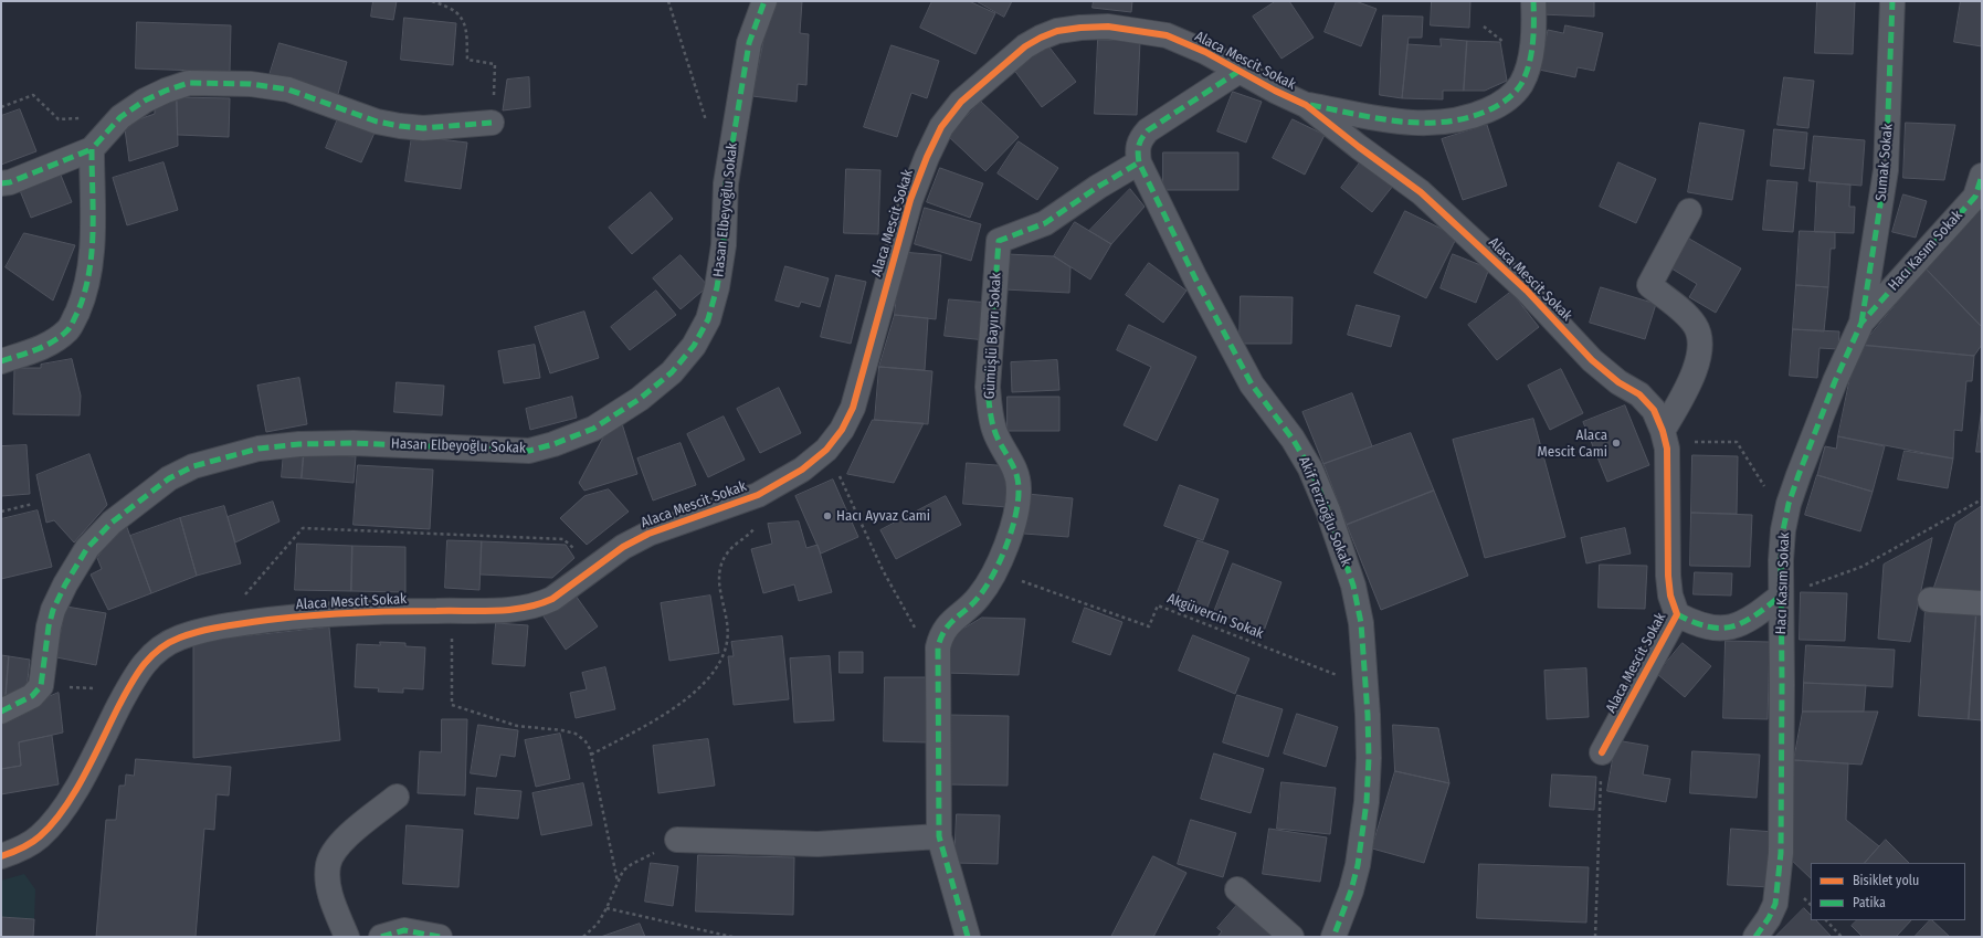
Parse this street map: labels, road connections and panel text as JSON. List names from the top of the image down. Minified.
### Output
{"streets":{"street":["Alaca Mescit Sokak","Sumak Sokak","Hasan Elbeyoğlu Sokak","Hacı Kasım Sokak","Gümüşlü Bayırı Sokak","Akif Terzioğlu Sokak"],"path":["Akgüvercin Sokak"]},"crossings":[["Alaca Mescit Sokak","Akif Terzioğlu Sokak"],["Sumak Sokak","Hacı Kasım Sokak"],["Gümüşlü Bayırı Sokak","Akif Terzioğlu Sokak"],["Gümüşlü Bayırı Sokak","Akgüvercin Sokak"],["Akif Terzioğlu Sokak","Akgüvercin Sokak"]],"places":["Alaca Mescit Cami","Hacı Ayvaz Cami"],"legend":["Bisiklet yolu","Patika"]}
